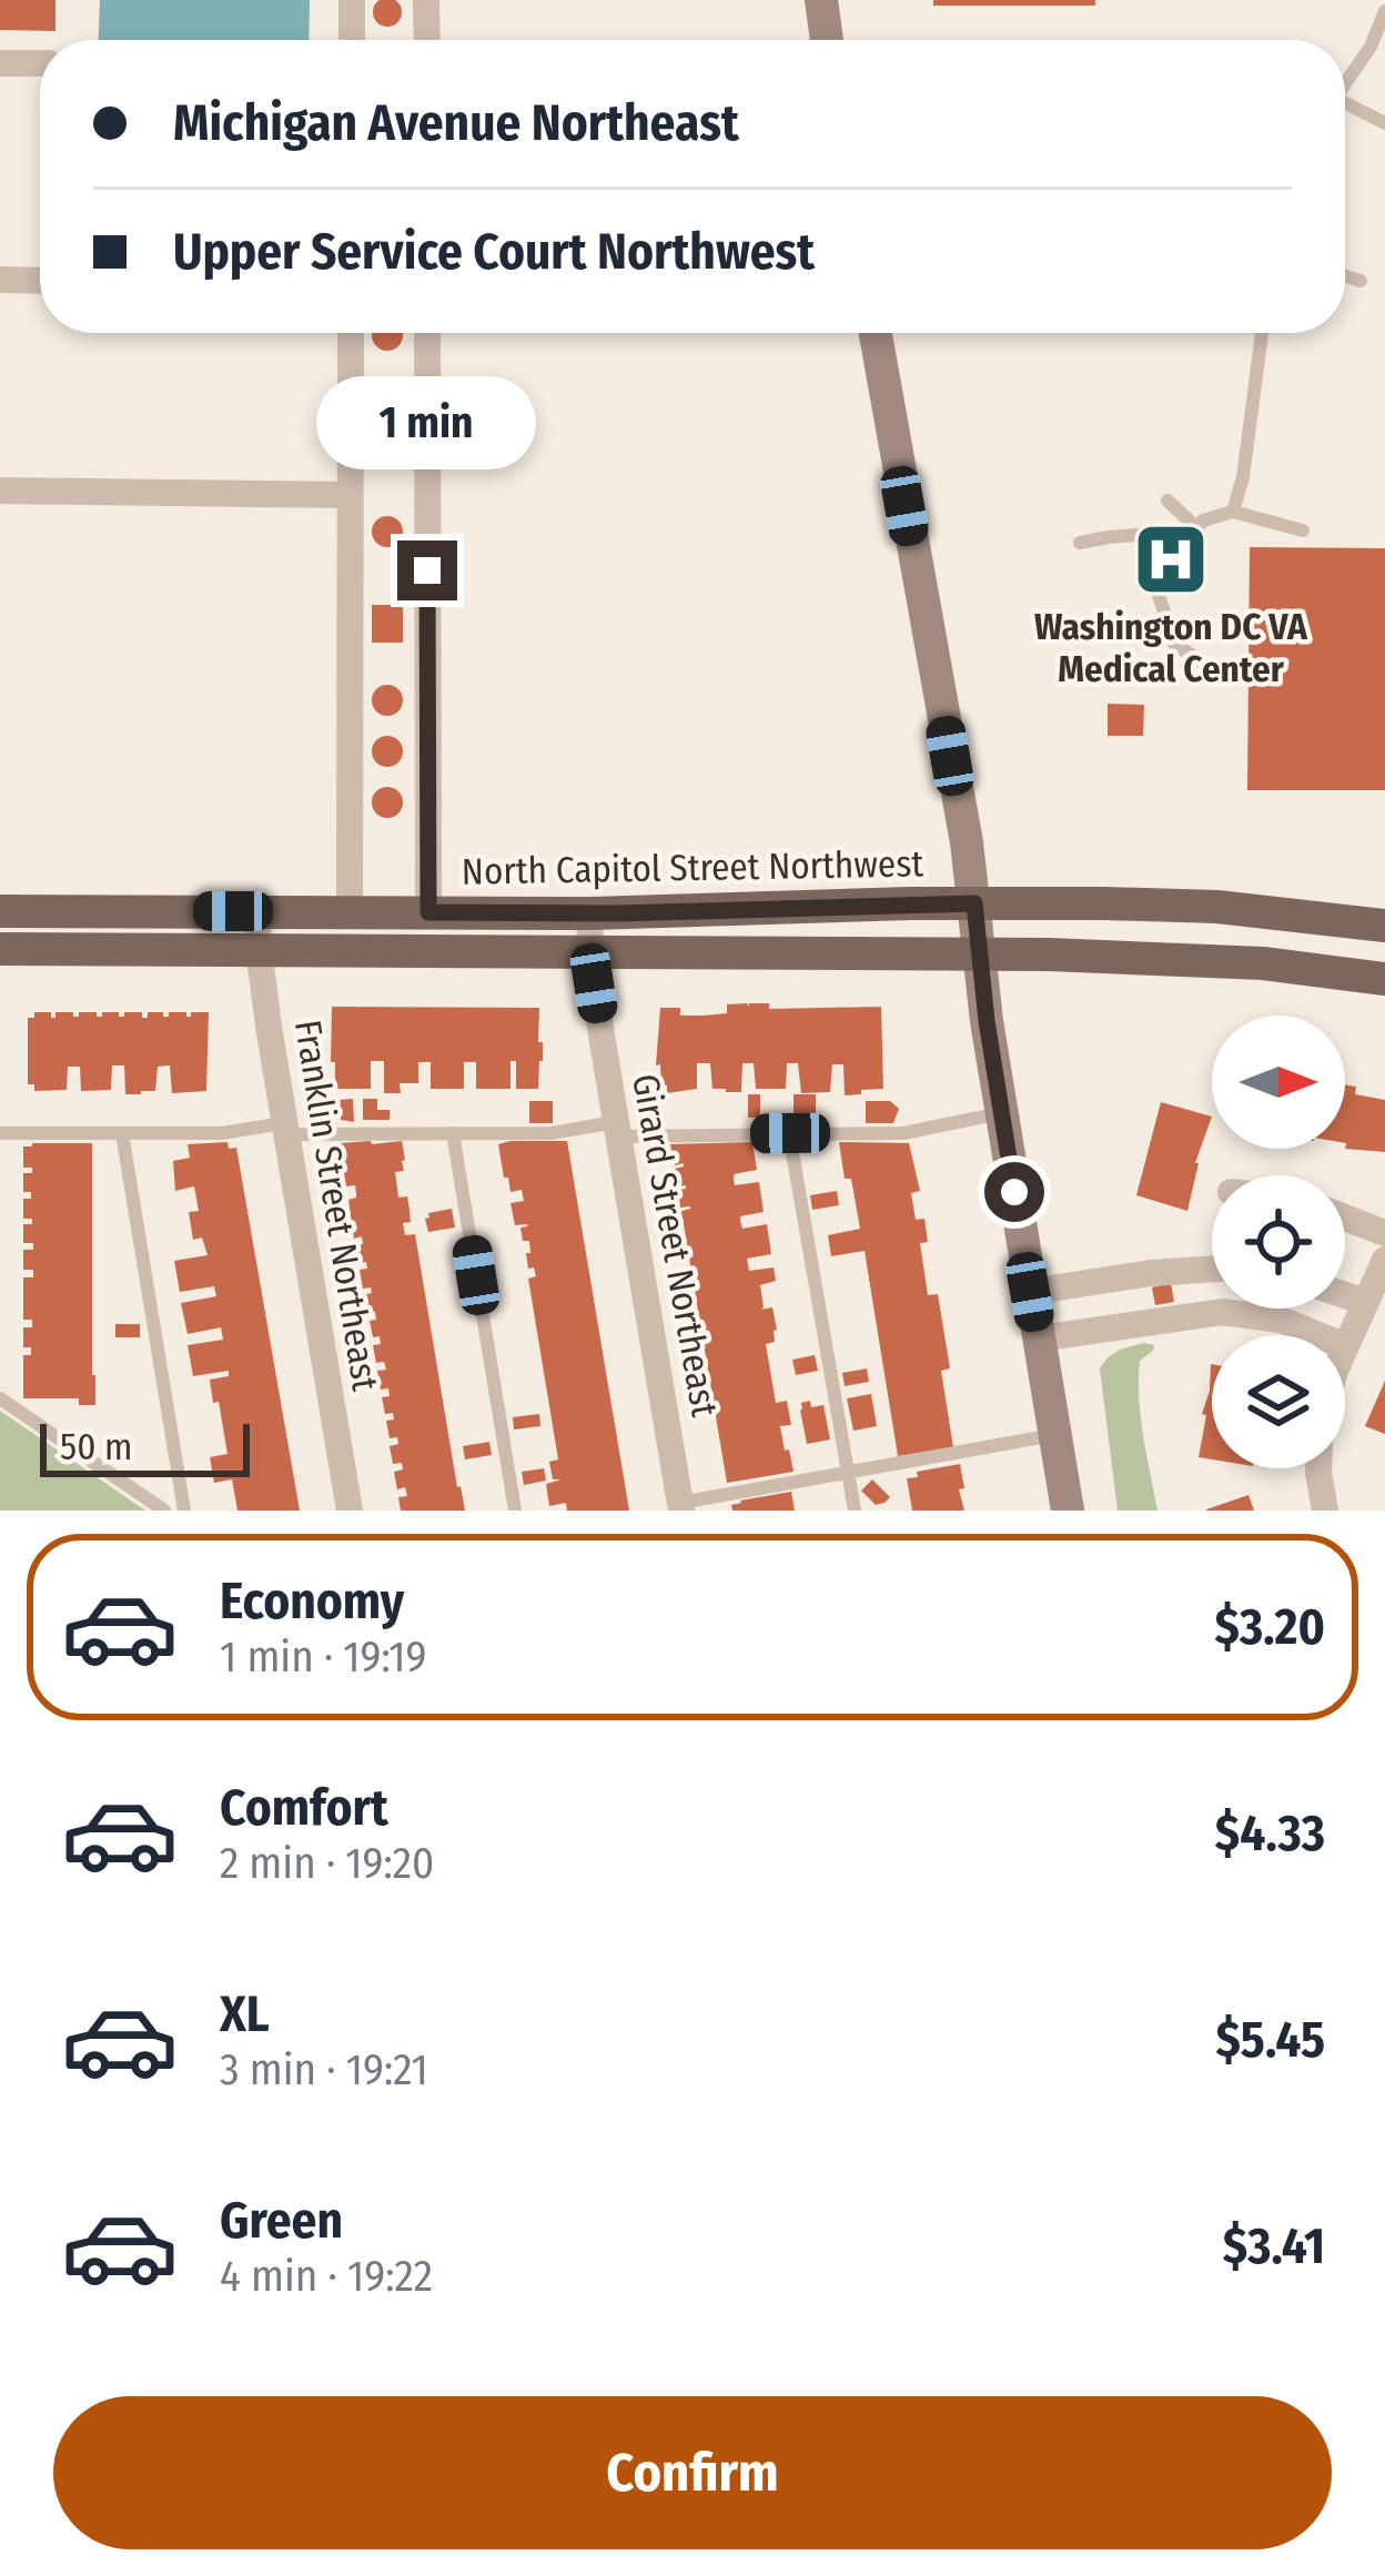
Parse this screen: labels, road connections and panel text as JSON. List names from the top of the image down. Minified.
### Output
{"streets":{"main road":["North Capitol Street Northwest"],"street":["Franklin Street Northeast","Girard Street Northeast"]},"crossings":[["North Capitol Street Northwest","Franklin Street Northeast"],["North Capitol Street Northwest","Girard Street Northeast"]],"places":{"hospital":["Washington DC VA Medical Center"]},"scale_bar":"50 m","north":"right","page":{"banner":["Michigan Avenue Northeast","Upper Service Court Northwest"],"bubble":"1 min","scale":"50 m","list":[{"name":"Economy","note":"1 min · 19:19","value":"$3.20"},{"name":"Comfort","note":"2 min · 19:20","value":"$4.33"},{"name":"XL","note":"3 min · 19:21","value":"$5.45"},{"name":"Green","note":"4 min · 19:22","value":"$3.41"}],"buttons":"Confirm"}}
